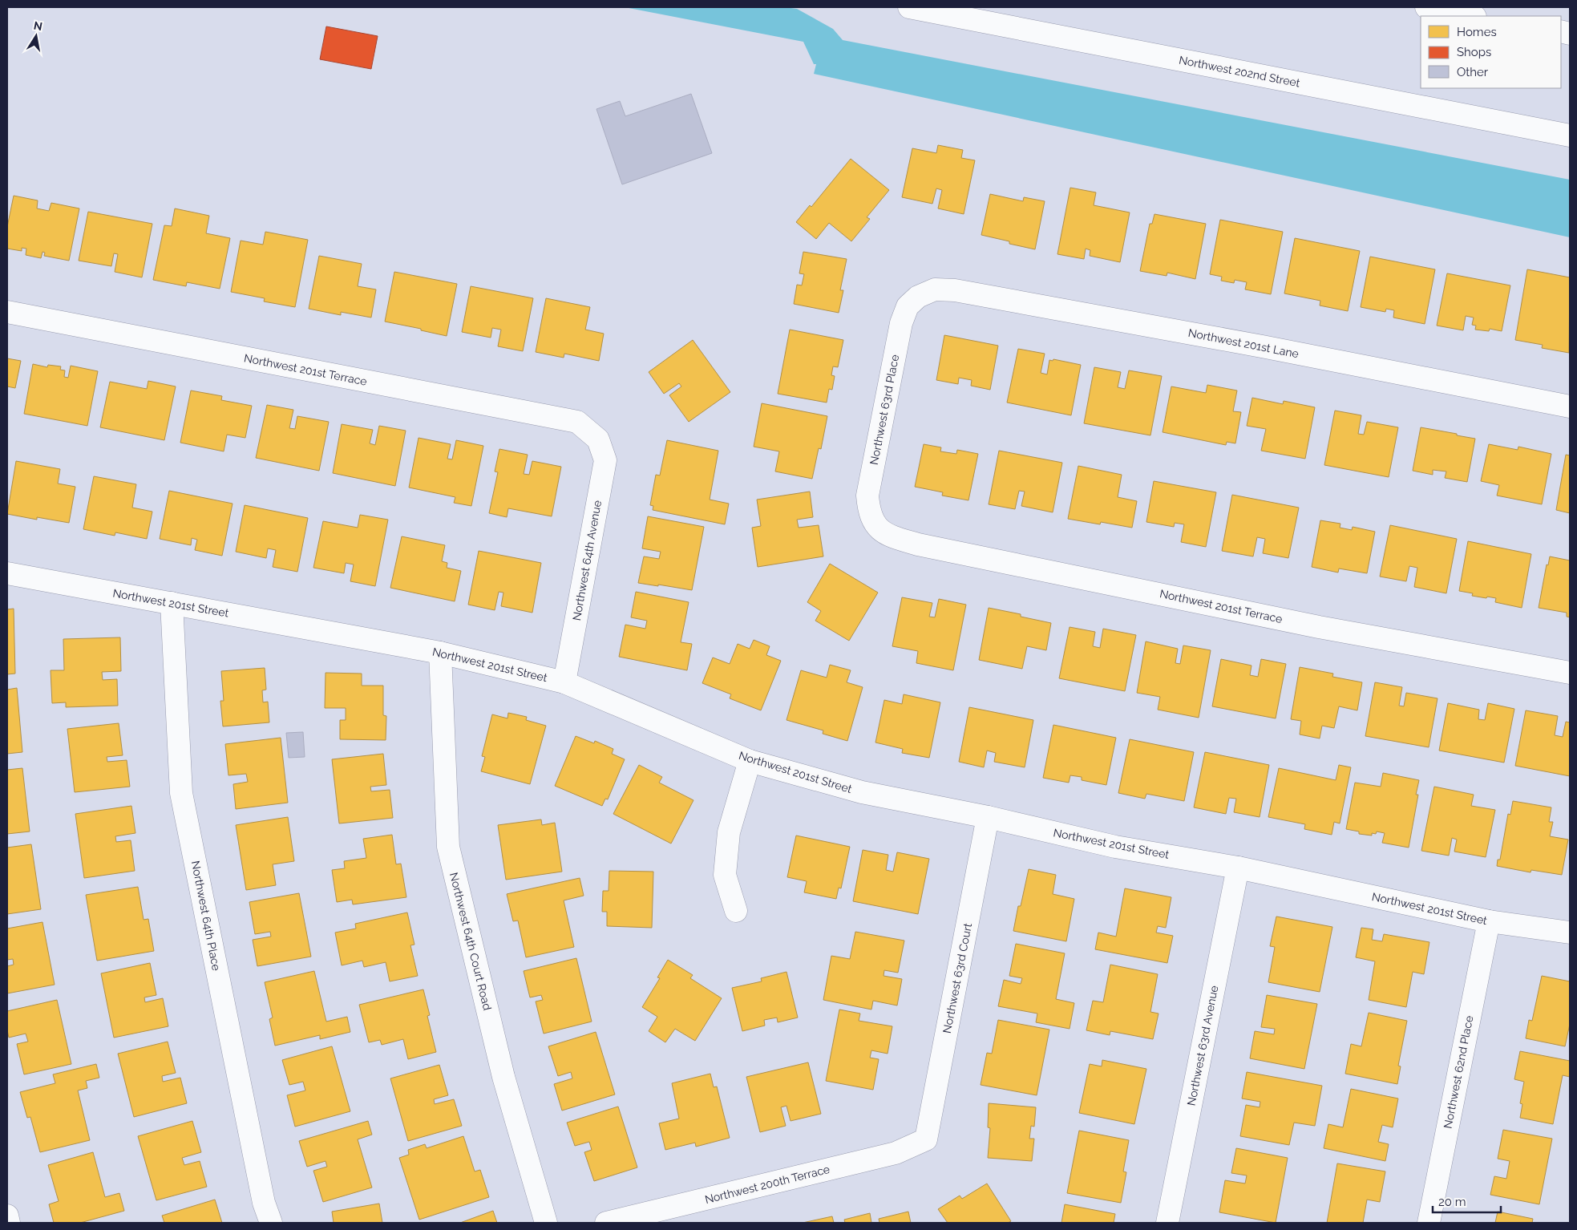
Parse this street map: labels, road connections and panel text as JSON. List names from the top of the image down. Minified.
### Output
{"streets":{"street":["Northwest 202nd Street","Northwest 201st Lane","Northwest 201st Terrace","Northwest 63rd Place","Northwest 64th Avenue","Northwest 201st Street","Northwest 64th Place","Northwest 64th Court Road","Northwest 63rd Court","Northwest 63rd Avenue","Northwest 62nd Place","Northwest 200th Terrace"]},"crossings":[["Northwest 201st Lane","Northwest 63rd Place"],["Northwest 201st Terrace","Northwest 63rd Place"],["Northwest 201st Terrace","Northwest 64th Avenue"],["Northwest 64th Avenue","Northwest 201st Street"],["Northwest 201st Street","Northwest 64th Place"],["Northwest 201st Street","Northwest 64th Court Road"],["Northwest 201st Street","Northwest 63rd Court"],["Northwest 201st Street","Northwest 63rd Avenue"],["Northwest 201st Street","Northwest 62nd Place"],["Northwest 63rd Court","Northwest 200th Terrace"]],"legend":["Homes","Shops","Other"],"scale_bar":"20 m","north":"top"}
